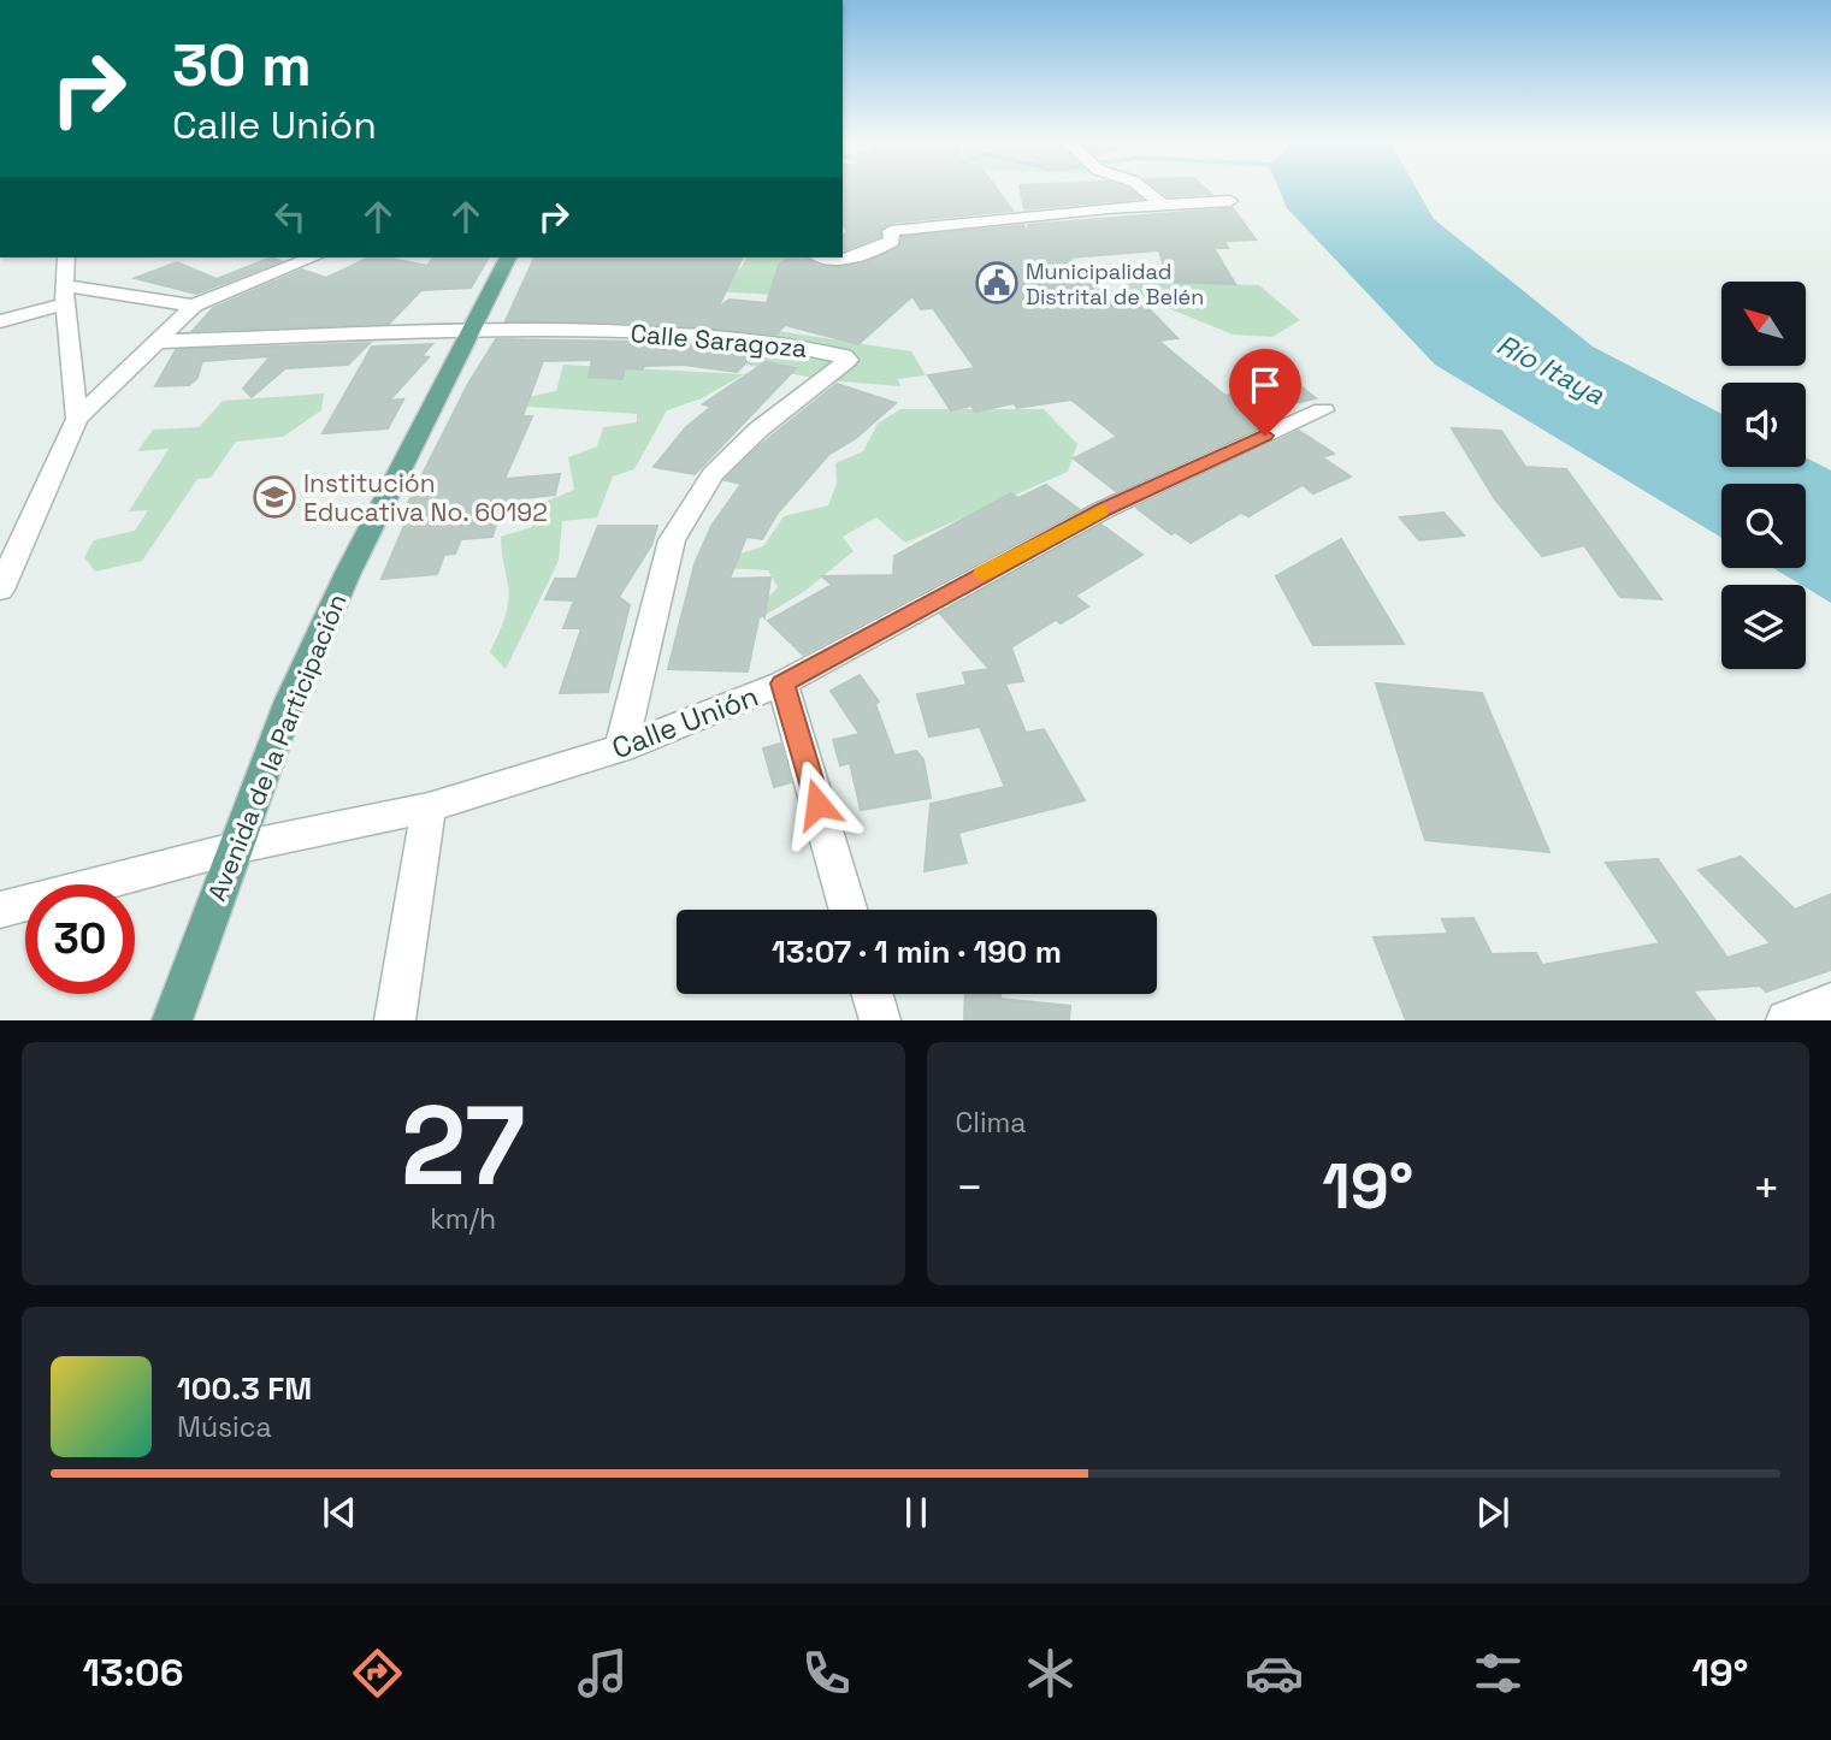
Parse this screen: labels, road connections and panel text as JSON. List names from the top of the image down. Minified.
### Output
{"streets":{"main road":["Avenida de la Participación"],"street":["Calle Saragoza","Calle Unión"]},"crossings":[["Calle Saragoza","Calle Unión"],["Calle Saragoza","Avenida de la Participación"],["Calle Unión","Avenida de la Participación"]],"water":["Río Itaya"],"places":{"public building":["Municipalidad Distrital de Belén"],"school or university":["Institución Educativa No. 60192"]},"north":"top left","page":{"turn":["30 m","Calle Unión"],"limit":"30","trip":"13:07 · 1 min · 190 m","tile":[["27","km/h"],"Clima"],"heat":["−","19°","+"],"song":["100.3 FM","Música"],"tabs":["13:06","19°"]}}
